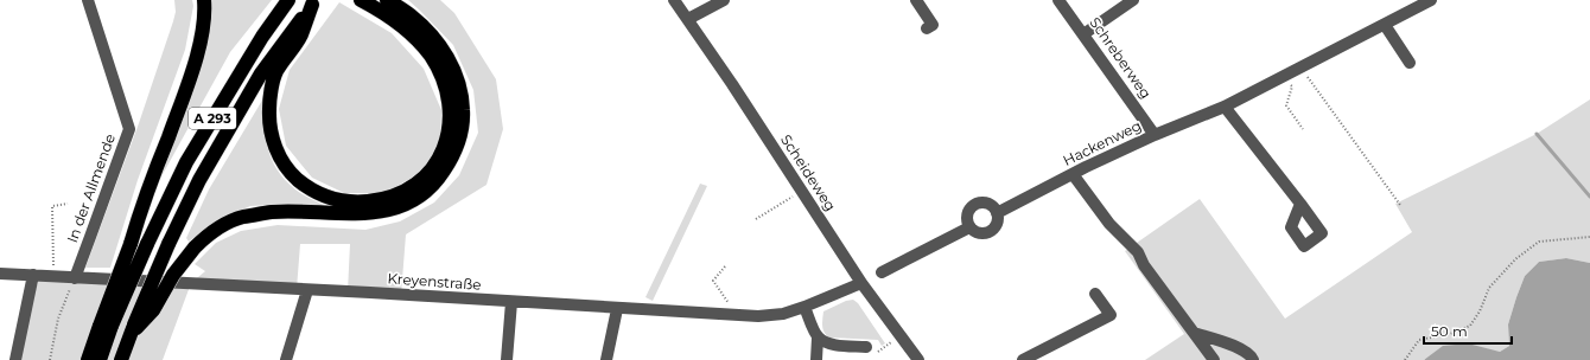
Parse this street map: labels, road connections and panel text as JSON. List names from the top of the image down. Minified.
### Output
{"streets":{"highway":["A 293"],"street":["Schreberweg","Hackenweg","Scheideweg","In der Allmende","Kreyenstraße"]},"crossings":[["Schreberweg","Hackenweg"],["Scheideweg","Kreyenstraße"],["In der Allmende","Kreyenstraße"]],"scale_bar":"50 m"}
